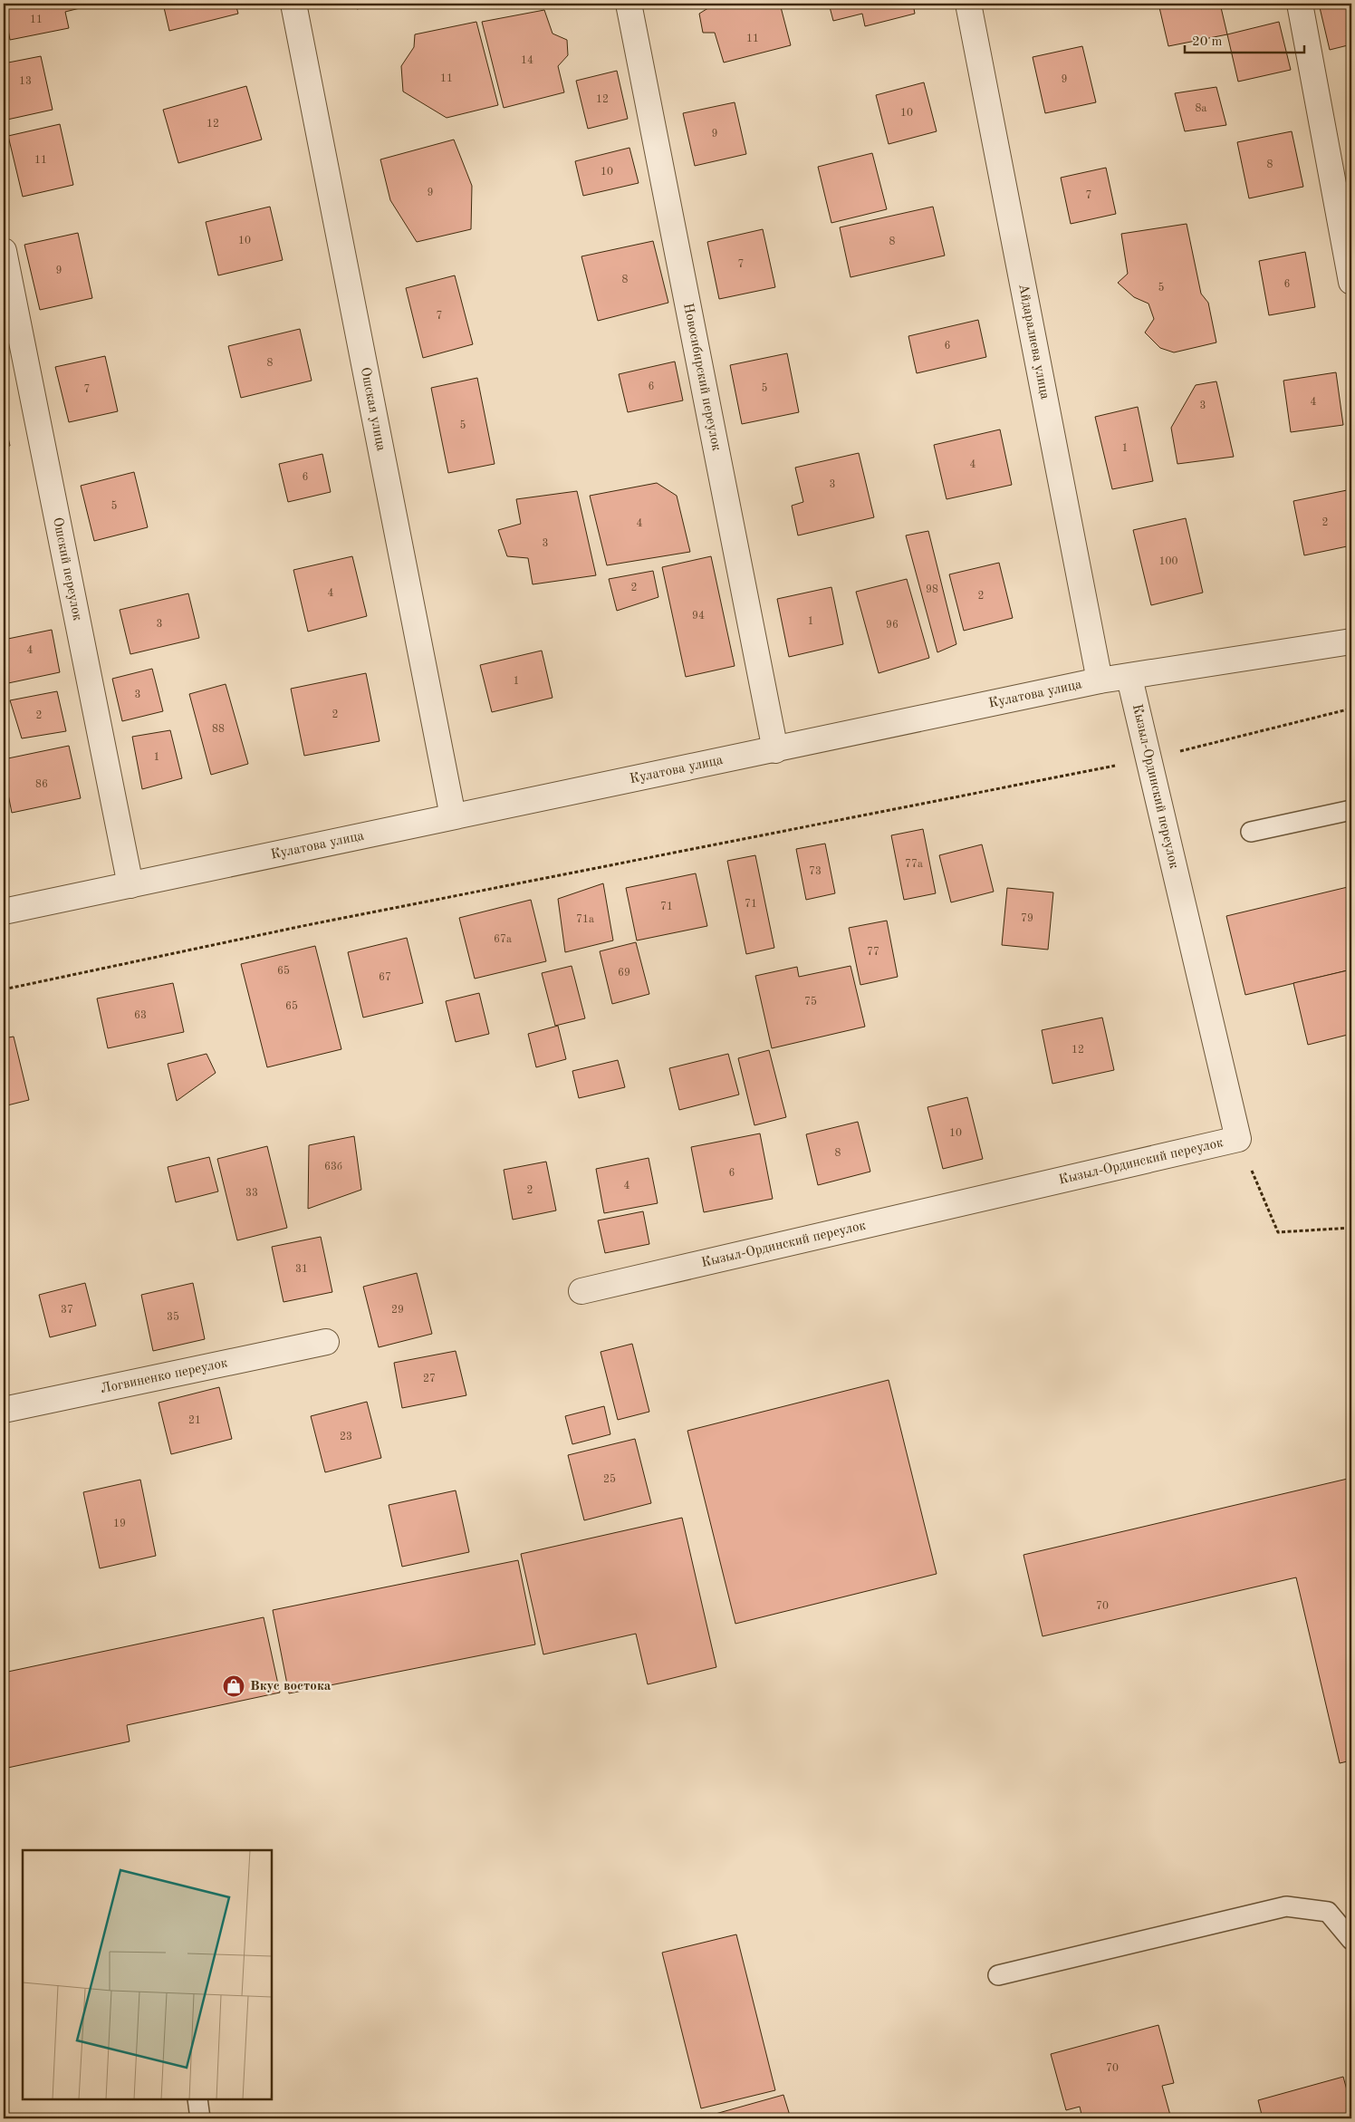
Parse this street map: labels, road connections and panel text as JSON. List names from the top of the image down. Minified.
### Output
{"streets":{"street":["Айдаралиева улица","Новосибирский переулок","Ошская улица","Ошский переулок","Кулатова улица","Кызыл-Ординский переулок","Логвиненко переулок"]},"crossings":[["Айдаралиева улица","Кулатова улица"],["Новосибирский переулок","Кулатова улица"],["Ошская улица","Кулатова улица"],["Ошский переулок","Кулатова улица"],["Кулатова улица","Кызыл-Ординский переулок"]],"places":{"shop":["Вкус востока"]},"house_numbers":["11","11","14","11","9","13","12","8а","10","12","9","11","8","10","9","7","10","8","7","9","8","6","5","7","6","8","6","5","7","4","3","5","1","4","6","3","5","2","4","3","100","2","98","4","2","94","1","3","96","4","1","3","2","2","88","1","86","77а","73","71","71","79","71а","67а","77","65","69","67","75","65","63","12","10","8","63б","6","4","2","33","31","37","29","35","27","21","23","25","19","70","70"],"scale_bar":"20 m"}
